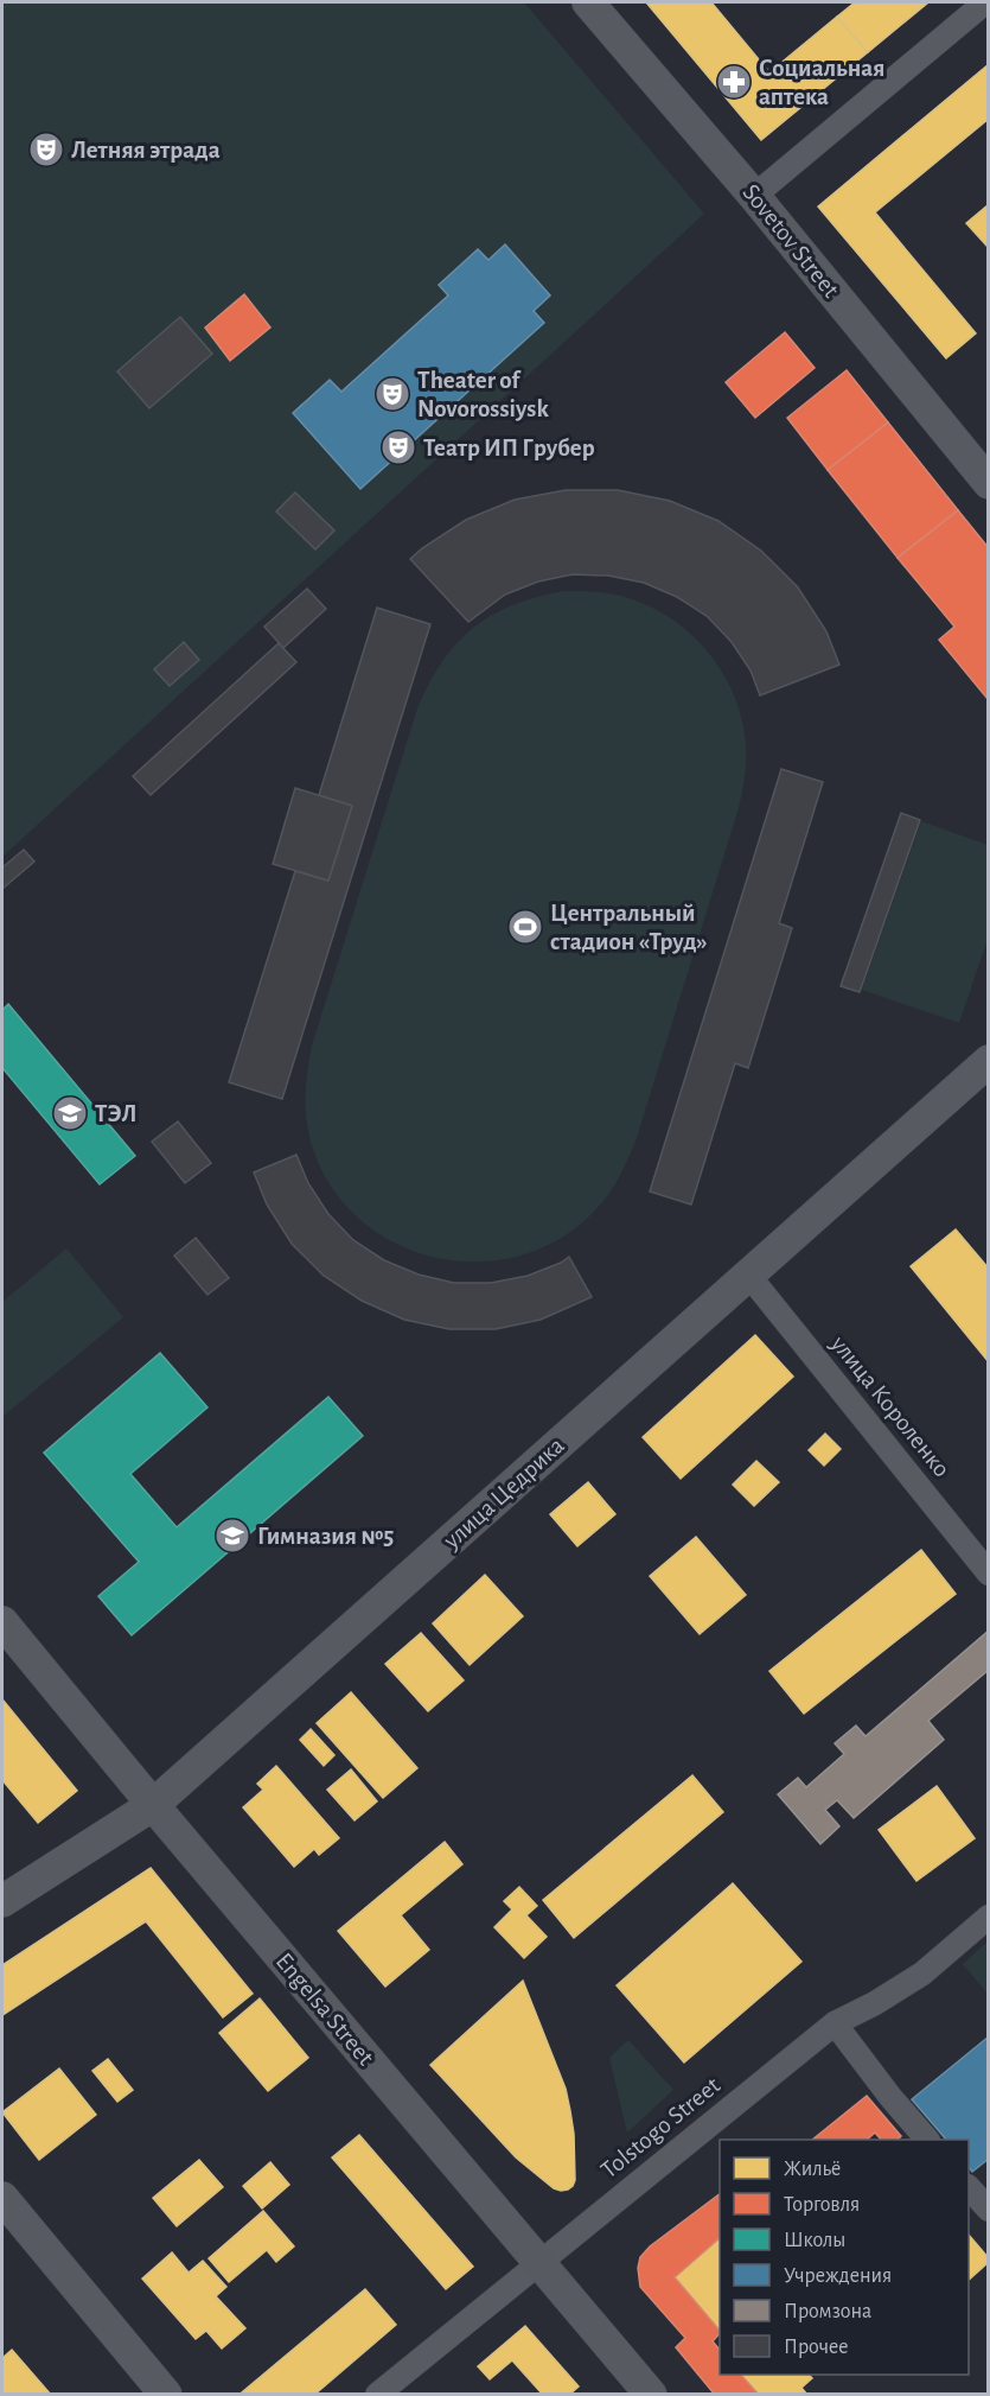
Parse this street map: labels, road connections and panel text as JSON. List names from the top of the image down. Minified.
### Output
{"streets":{"street":["Sovetov Street","улица Короленко","улица Цедрика","Engelsa Street","Tolstogo Street"]},"crossings":[["улица Короленко","улица Цедрика"],["улица Цедрика","Engelsa Street"],["Engelsa Street","Tolstogo Street"]],"places":{"pharmacy":["Социальная аптека"],"theatre":["Летняя этрада","Theater of Novorossiysk","Театр ИП Грубер"],"sports":["Центральный стадион «Труд»"],"school or university":["ТЭЛ","Гимназия №5"]},"legend":["Жильё","Торговля","Школы","Учреждения","Промзона","Прочее"]}
